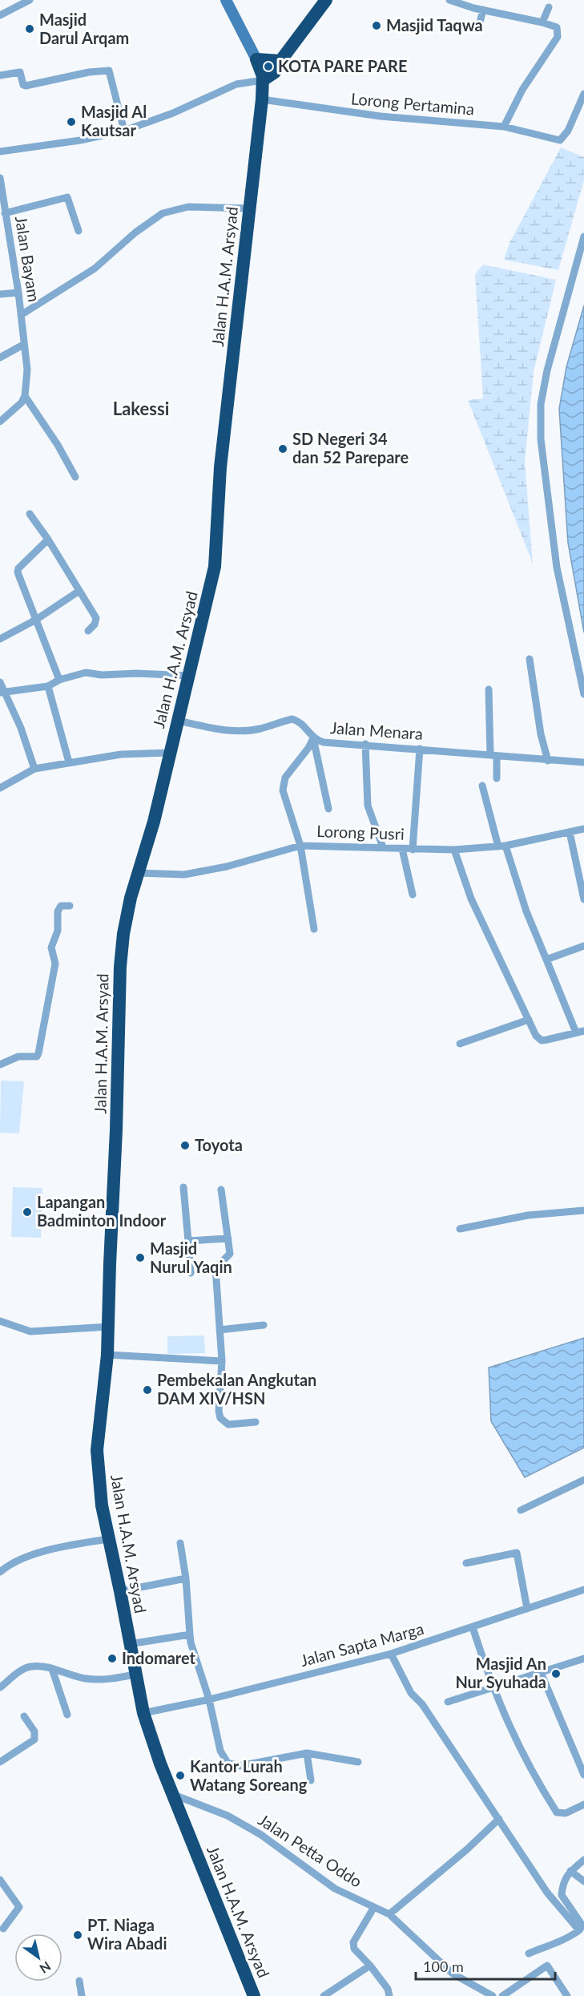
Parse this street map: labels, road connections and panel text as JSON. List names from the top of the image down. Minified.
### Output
{"streets":{"highway":["Jalan H.A.M. Arsyad"],"street":["Lorong Pertamina","Jalan Bayam","Jalan Menara","Lorong Pusri","Jalan Sapta Marga","Jalan Petta Oddo"]},"crossings":[["Lorong Pertamina","Jalan H.A.M. Arsyad"],["Jalan H.A.M. Arsyad","Jalan Menara"],["Jalan H.A.M. Arsyad","Lorong Pusri"],["Jalan H.A.M. Arsyad","Jalan Sapta Marga"],["Jalan H.A.M. Arsyad","Jalan Petta Oddo"]],"districts":["Lakessi"],"places":["Masjid Taqwa","Masjid Darul Arqam","KOTA PARE PARE","Masjid Al Kautsar","SD Negeri 34 dan 52 Parepare","Toyota","Lapangan Badminton Indoor","Masjid Nurul Yaqin","Pembekalan Angkutan DAM XIV/HSN","Indomaret","Masjid An Nur Syuhada","Kantor Lurah Watang Soreang","PT. Niaga Wira Abadi"],"scale_bar":"100 m","north":"bottom right"}
